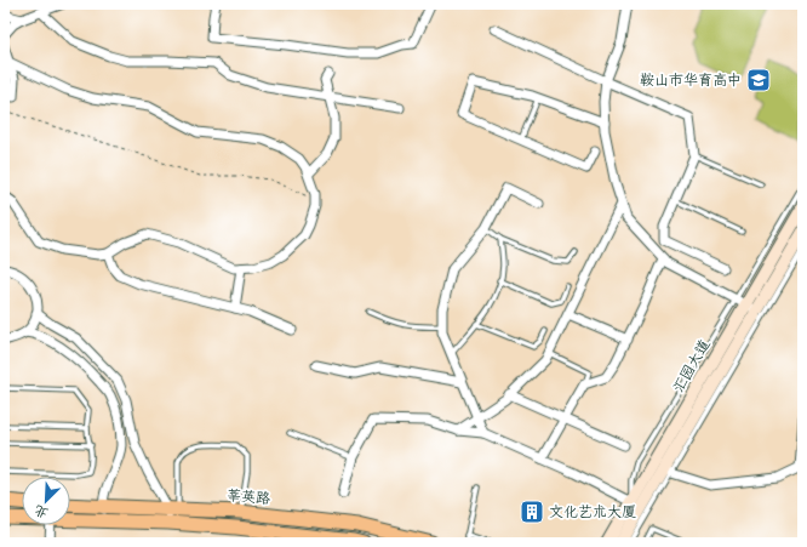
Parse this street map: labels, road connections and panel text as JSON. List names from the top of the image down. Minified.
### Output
{"streets":{"main road":["汇园大道","莘英路"]},"places":{"school or university":["鞍山市华育高中"],"building":["文化艺术大厦"]},"north":"bottom left"}
